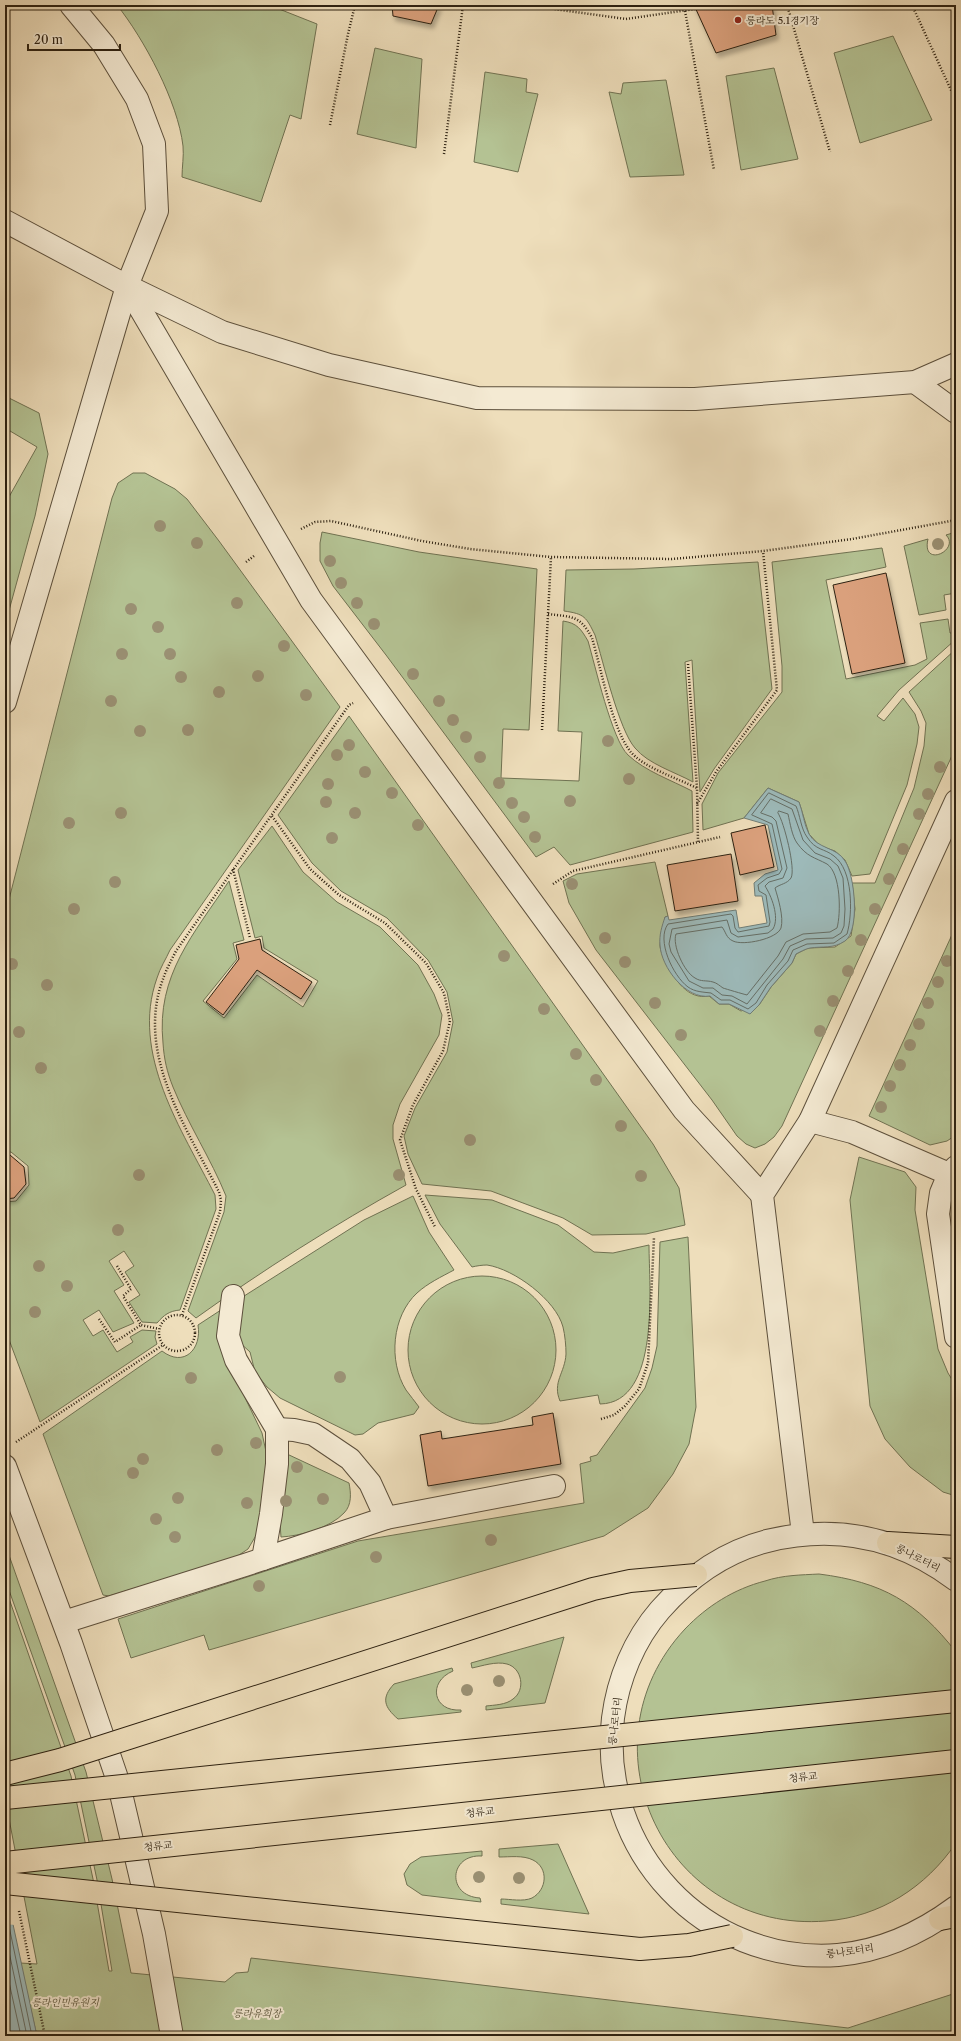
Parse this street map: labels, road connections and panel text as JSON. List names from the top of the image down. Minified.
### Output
{"streets":{"main road":["청류교"],"street":["룽나로터리"]},"parks":["릉라인민유원지","릉라유희장"],"places":["릉라도 5.1경기장"],"scale_bar":"20 m"}
